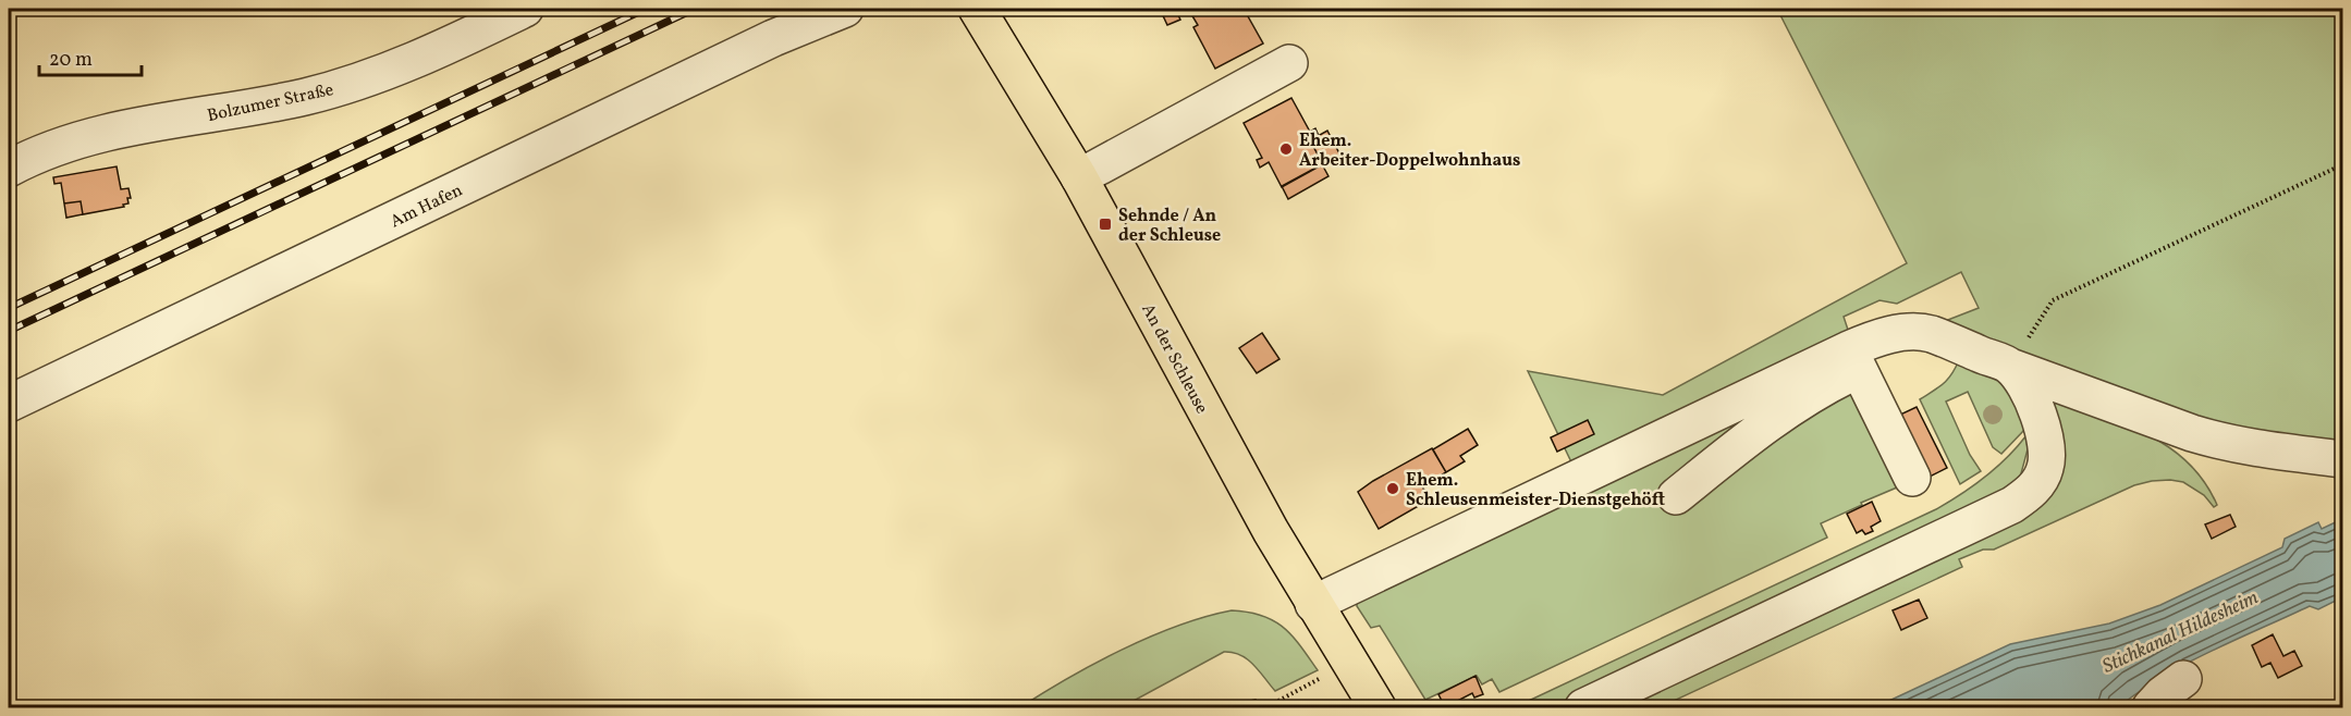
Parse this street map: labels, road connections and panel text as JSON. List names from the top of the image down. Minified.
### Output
{"streets":{"main road":["An der Schleuse"],"lane":["Bolzumer Straße","Am Hafen"]},"water":["Stichkanal Hildesheim"],"places":{"other":["Ehem. Arbeiter-Doppelwohnhaus","Ehem. Schleusenmeister-Dienstgehöft"],"transit":["Sehnde / An der Schleuse"]},"scale_bar":"20 m"}
